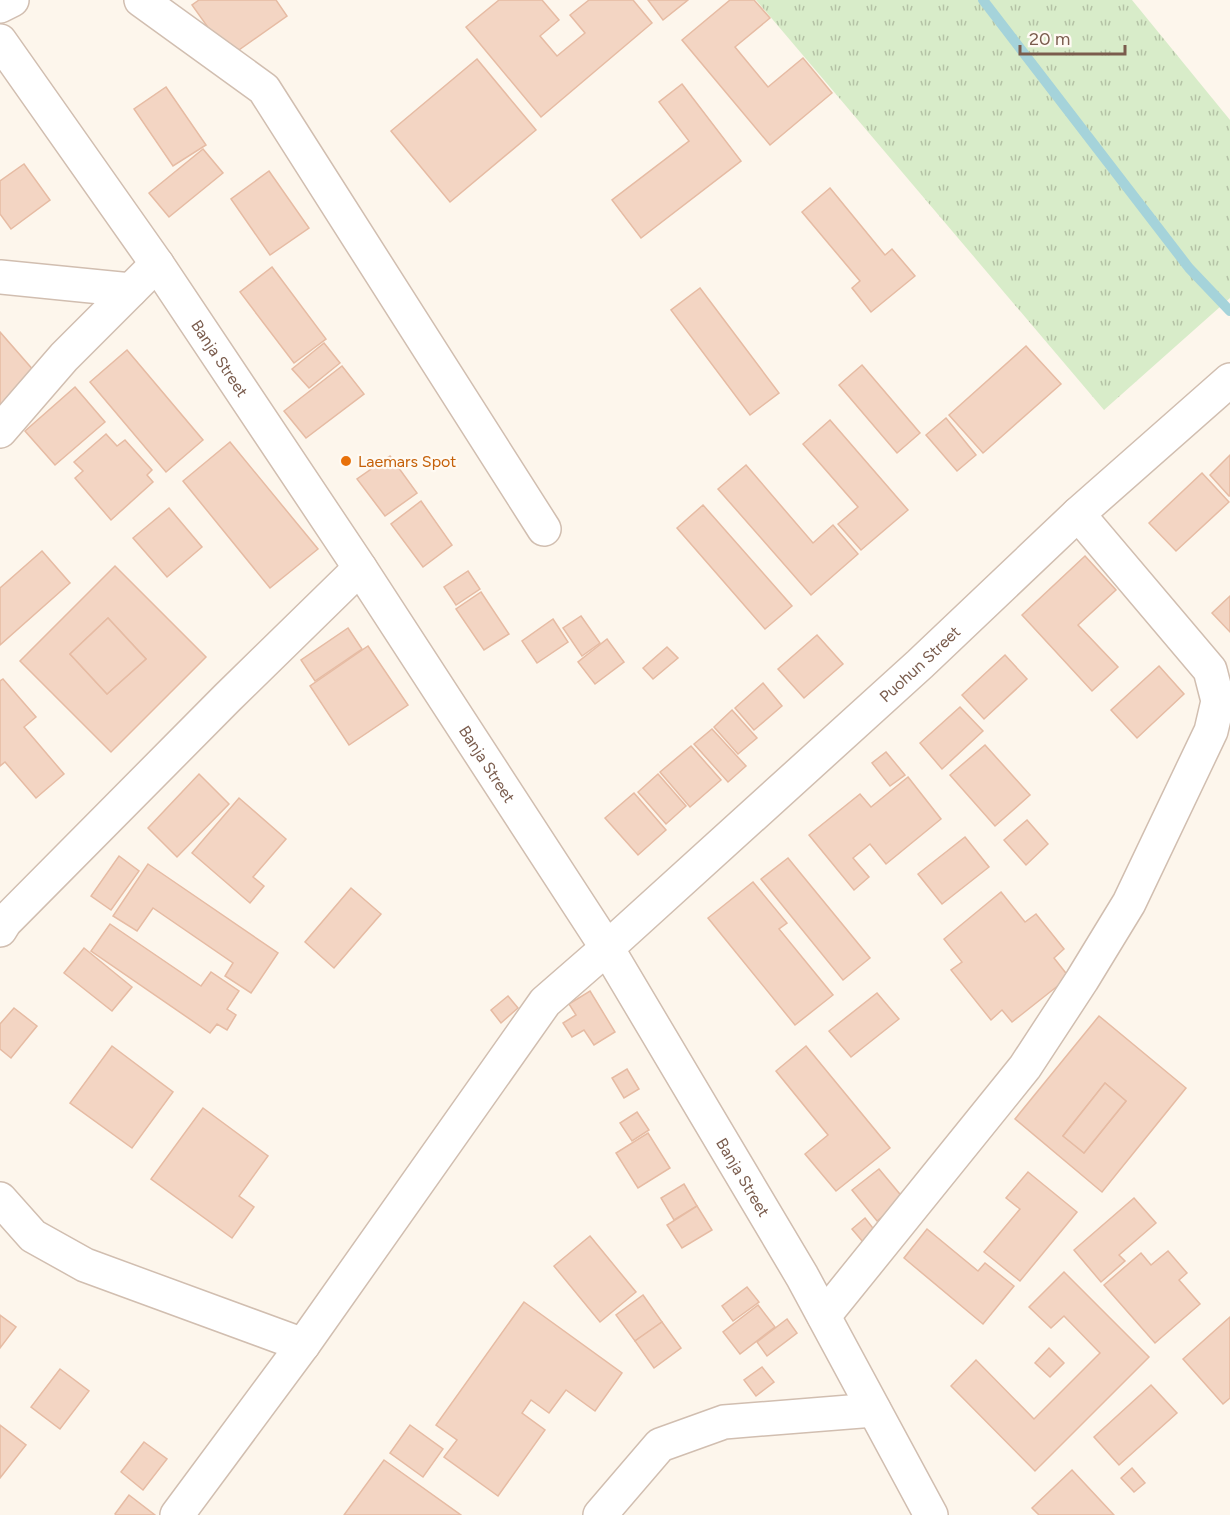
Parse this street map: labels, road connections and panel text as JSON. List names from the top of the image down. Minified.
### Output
{"streets":{"street":["Banja Street","Puohun Street"]},"crossings":[["Banja Street","Puohun Street"]],"places":["Laemars Spot"],"scale_bar":"20 m"}
